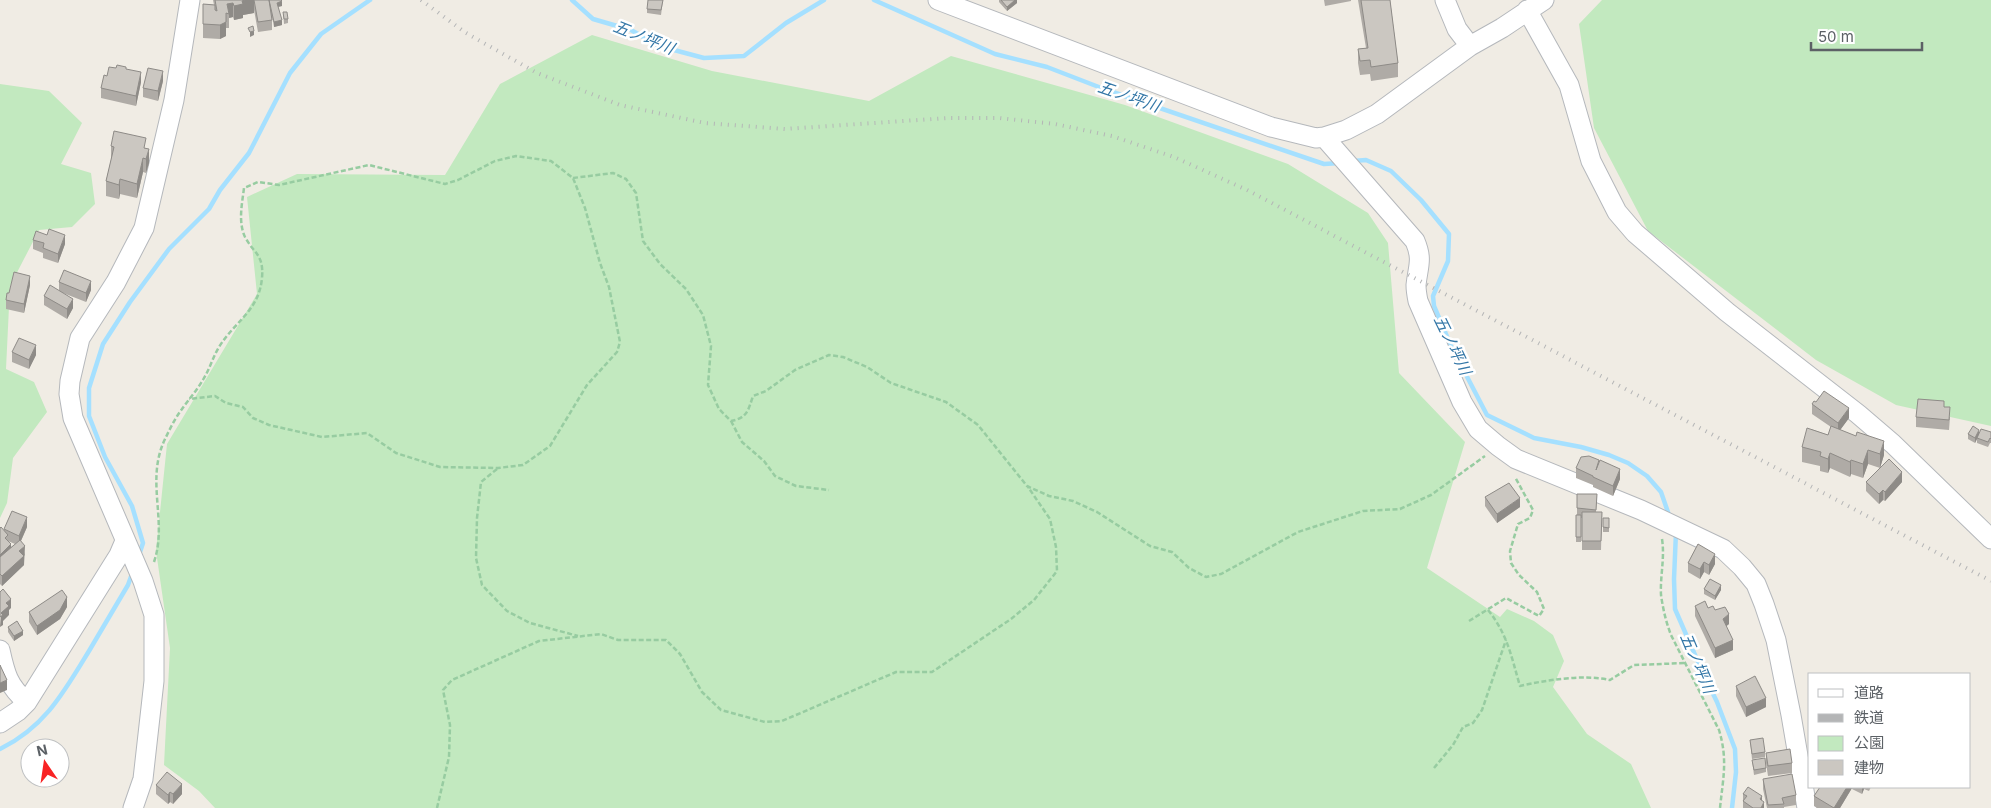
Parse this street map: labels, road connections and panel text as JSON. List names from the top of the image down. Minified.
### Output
{"water":["五ノ坪川"],"legend":["道路","鉄道","公園","建物"],"scale_bar":"50 m","north":"top"}
